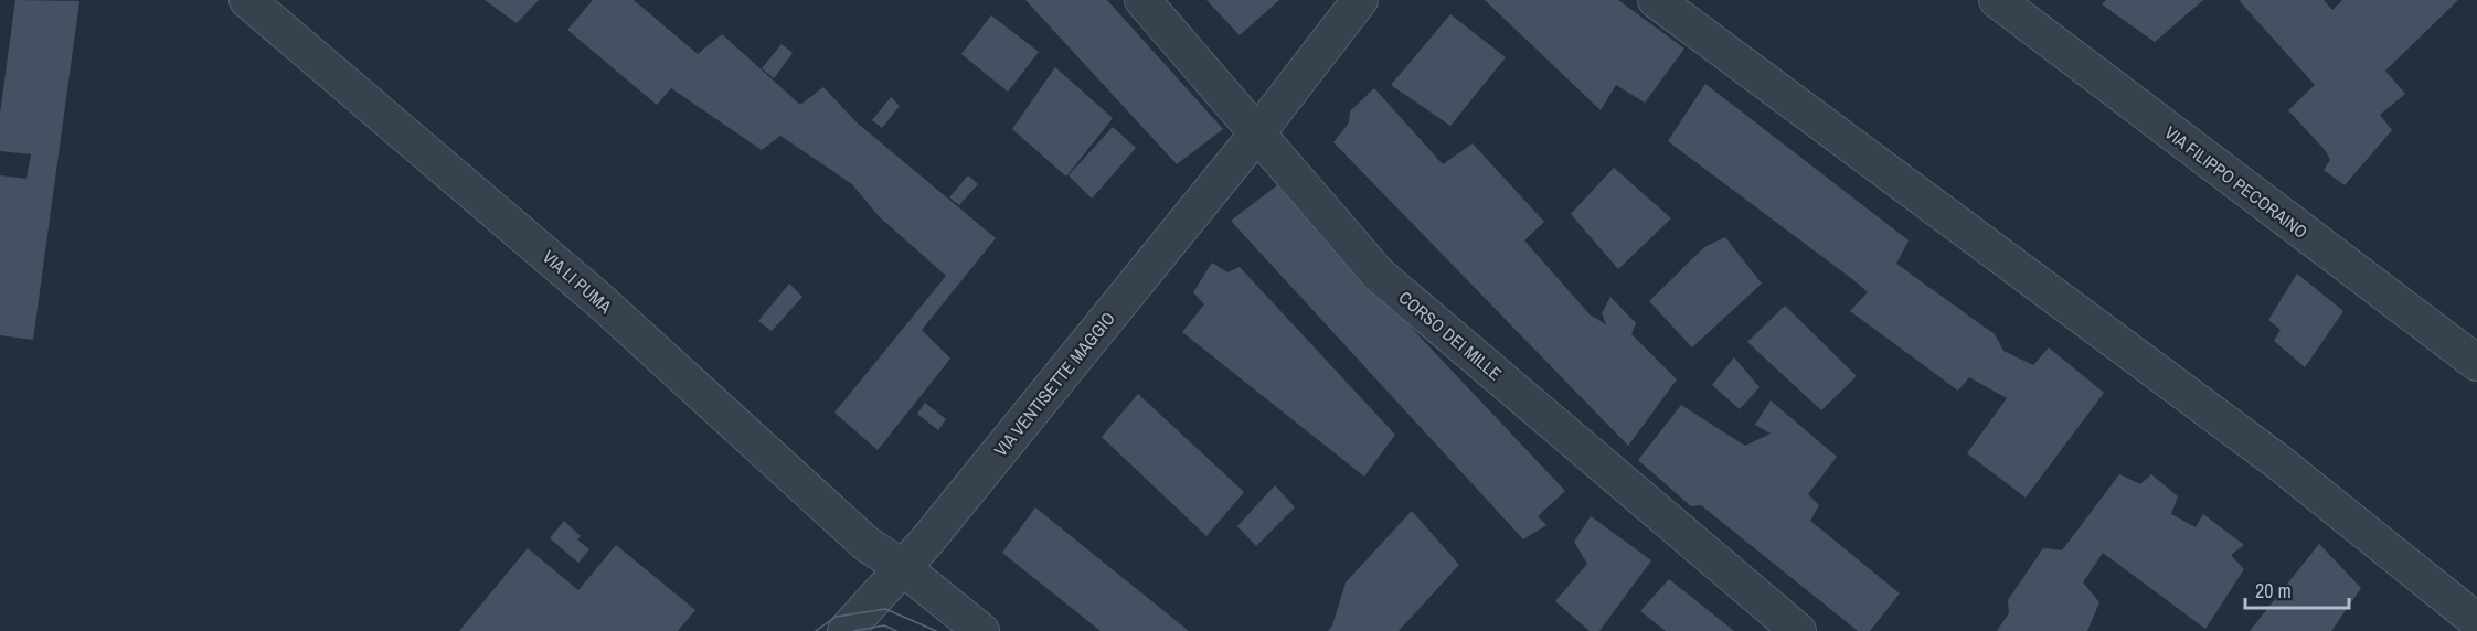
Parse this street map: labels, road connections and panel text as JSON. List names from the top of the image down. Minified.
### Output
{"streets":{"street":["VIA FILIPPO PECORAINO","VIA LI PUMA","CORSO DEI MILLE","VIA VENTISETTE MAGGIO"]},"crossings":[["VIA LI PUMA","VIA VENTISETTE MAGGIO"],["CORSO DEI MILLE","VIA VENTISETTE MAGGIO"]],"scale_bar":"20 m"}
